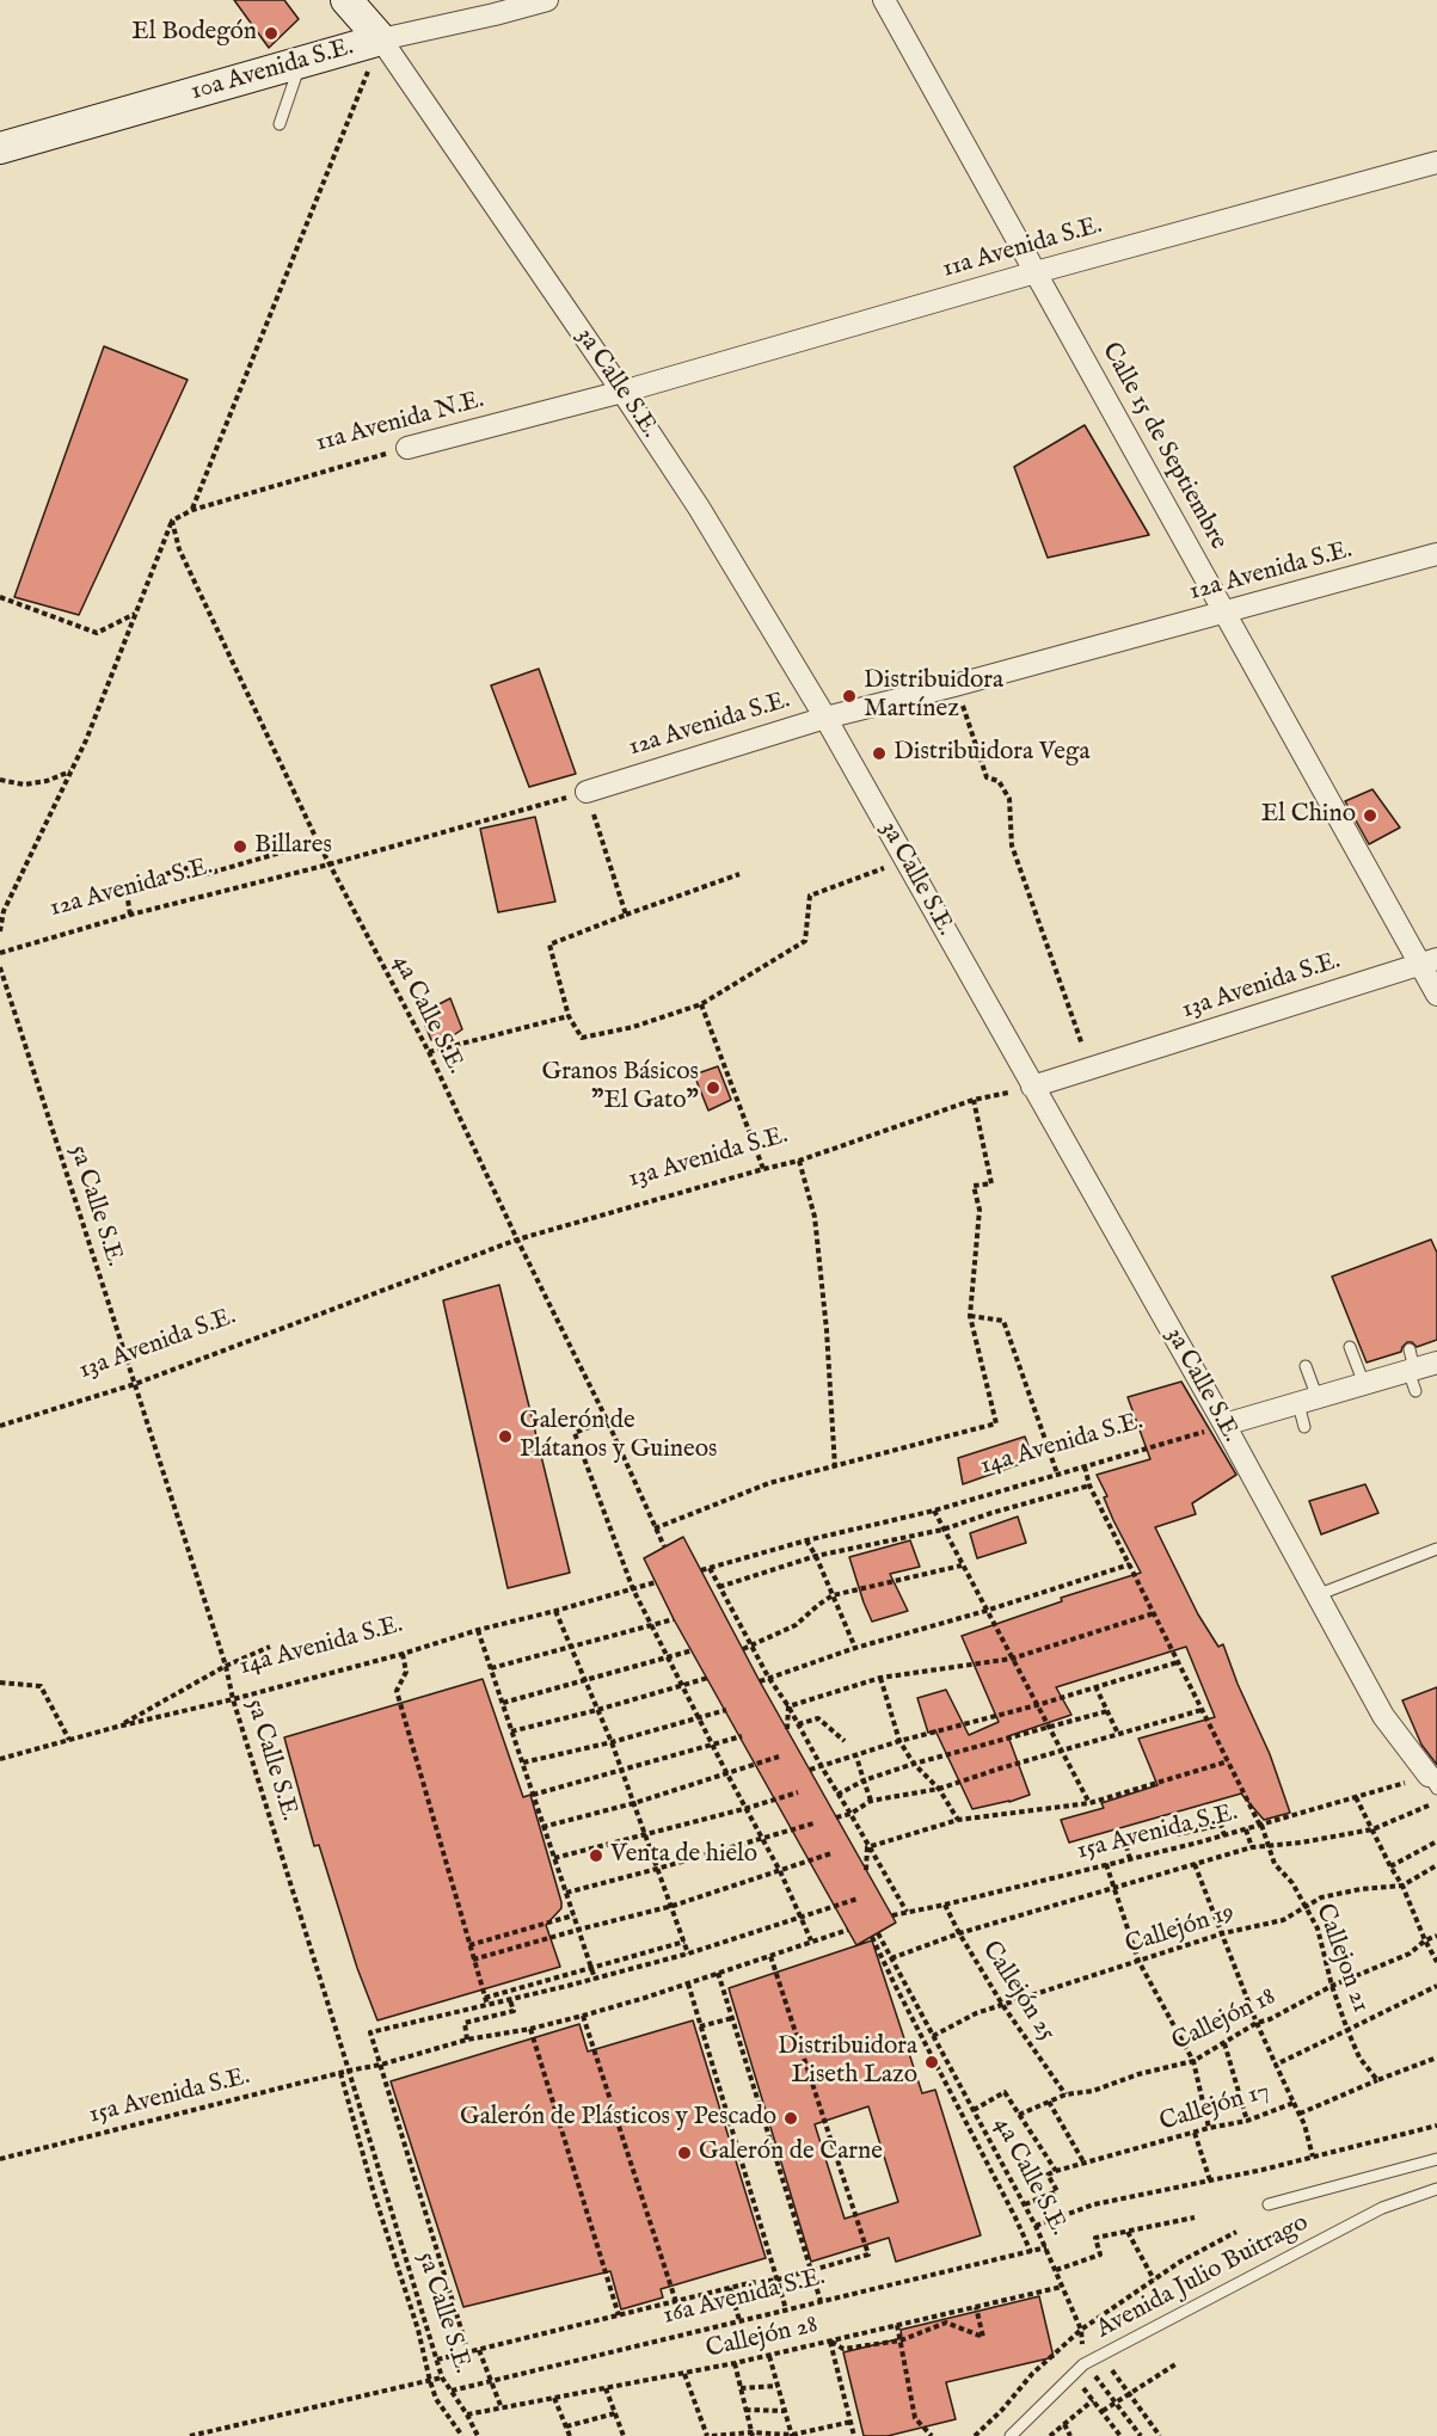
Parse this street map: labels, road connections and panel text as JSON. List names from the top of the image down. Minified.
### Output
{"streets":{"street":["10a Avenida S.E.","11a Avenida S.E.","3a Calle S.E.","11a Avenida N.E.","Calle 15 de Septiembre","12a Avenida S.E.","13a Avenida S.E."],"lane":["Avenida Julio Buitrago"],"path":["4a Calle S.E.","5a Calle S.E.","14a Avenida S.E.","15a Avenida S.E.","Callejón 19","Callejon 21","Callejón 25","Callejón 18","Callejón 17","16a Avenida S.E.","Callejón 28"]},"crossings":[["10a Avenida S.E.","3a Calle S.E."],["11a Avenida S.E.","3a Calle S.E."],["11a Avenida S.E.","11a Avenida N.E."],["11a Avenida S.E.","Calle 15 de Septiembre"],["3a Calle S.E.","11a Avenida N.E."],["3a Calle S.E.","12a Avenida S.E."],["3a Calle S.E.","13a Avenida S.E."],["3a Calle S.E.","14a Avenida S.E."],["3a Calle S.E.","15a Avenida S.E."],["Calle 15 de Septiembre","12a Avenida S.E."],["Calle 15 de Septiembre","13a Avenida S.E."],["12a Avenida S.E.","4a Calle S.E."],["13a Avenida S.E.","4a Calle S.E."],["13a Avenida S.E.","5a Calle S.E."],["4a Calle S.E.","Callejón 19"],["4a Calle S.E.","Avenida Julio Buitrago"],["4a Calle S.E.","16a Avenida S.E."],["4a Calle S.E.","Callejón 28"],["5a Calle S.E.","14a Avenida S.E."],["5a Calle S.E.","15a Avenida S.E."],["5a Calle S.E.","16a Avenida S.E."],["5a Calle S.E.","Callejón 28"],["14a Avenida S.E.","Callejon 21"],["15a Avenida S.E.","Callejon 21"],["15a Avenida S.E.","Callejón 25"],["Callejón 19","Callejon 21"],["Callejón 19","Callejón 25"],["Callejon 21","Callejón 18"],["Callejon 21","Callejón 17"],["Callejón 25","Callejón 18"]],"places":["El Bodegón","Distribuidora Martínez","Distribuidora Vega","El Chino","Billares","Granos Básicos \"El Gato\"","Galerón de Plátanos y Guineos","Venta de hielo","Distribuidora Liseth Lazo","Galerón de Plásticos y Pescado","Galerón de Carne"]}
